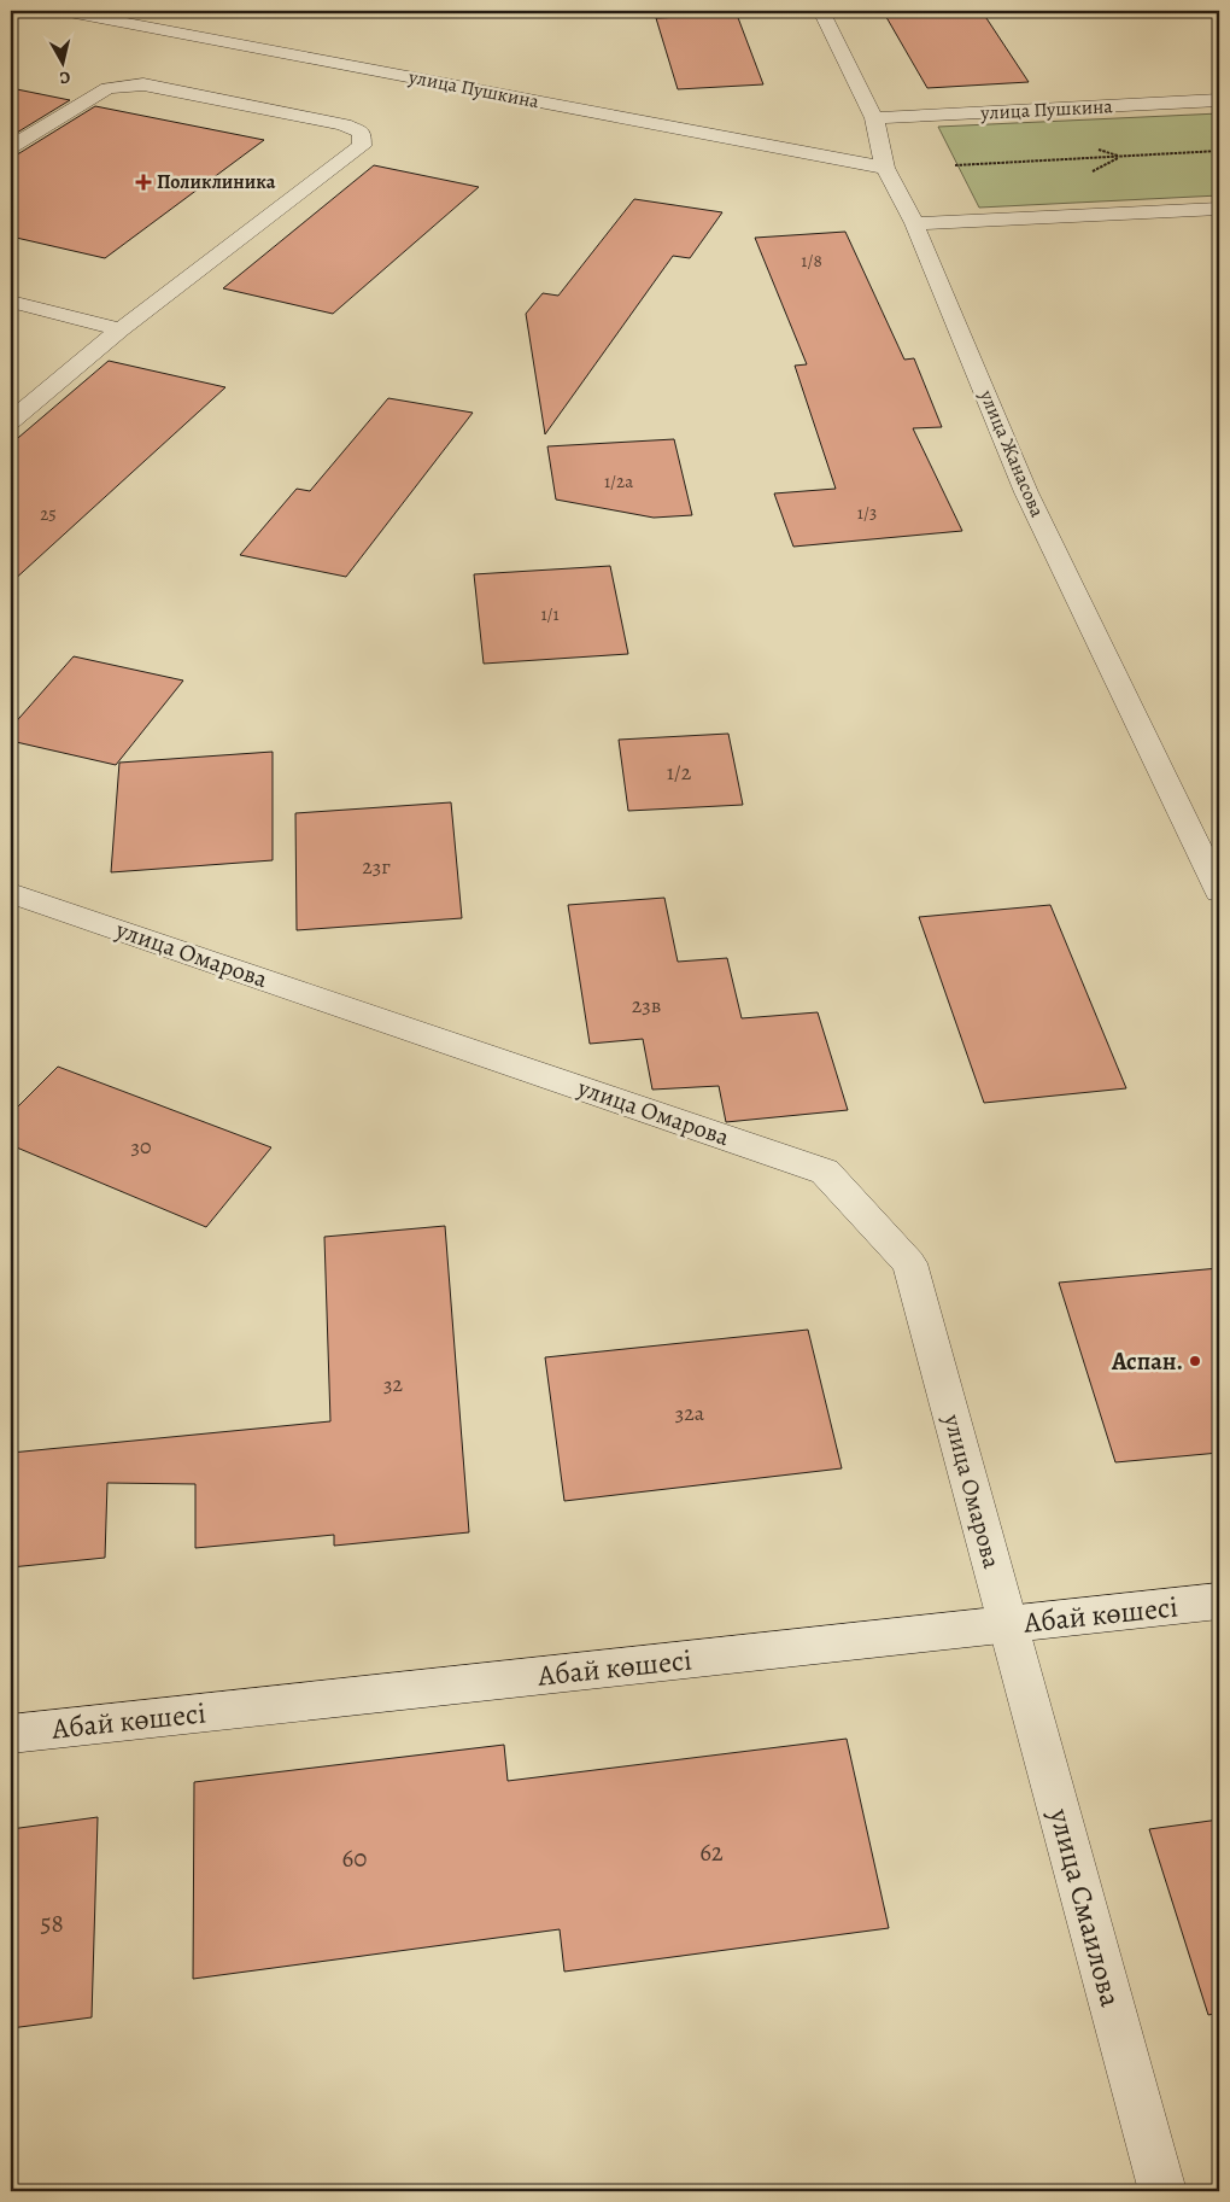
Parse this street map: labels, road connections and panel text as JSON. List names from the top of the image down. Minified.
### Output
{"streets":{"street":["улица Пушкина","улица Жанасова","улица Омарова","Абай көшесі","улица Смаилова"]},"crossings":[["улица Пушкина","улица Жанасова"],["улица Омарова","Абай көшесі"],["улица Омарова","улица Смаилова"],["Абай көшесі","улица Смаилова"]],"places":{"health":["Поликлиника"],"other":["Аспан."]},"house_numbers":["1/8","1/2а","1/3","25","1/1","1/2","23г","23в","30","32","32а","62","60","58"],"north":"bottom"}
